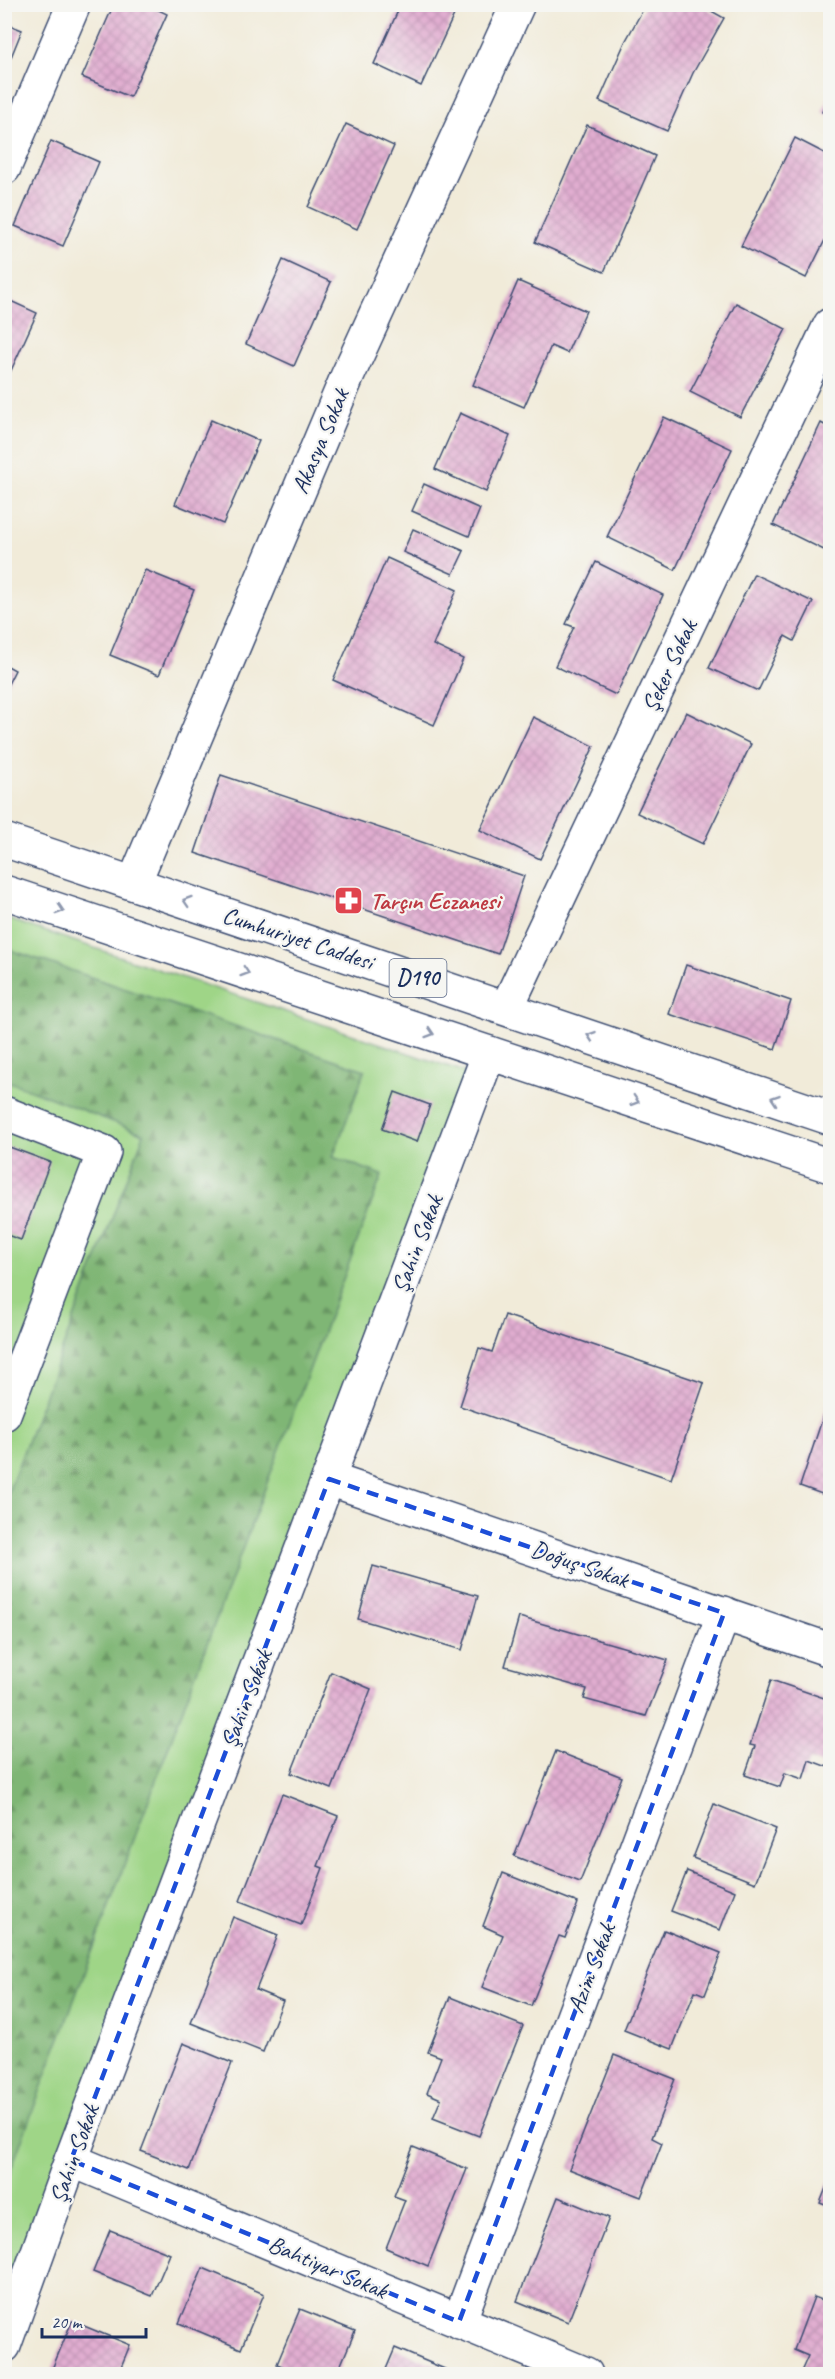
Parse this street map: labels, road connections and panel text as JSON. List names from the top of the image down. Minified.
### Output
{"streets":{"main road":["Akasya Sokak","Şeker Sokak","Cumhuriyet Caddesi","D190","Şahin Sokak","Doğuş Sokak","Azim Sokak","Bahtiyar Sokak"]},"crossings":[["Akasya Sokak","Cumhuriyet Caddesi"],["Şeker Sokak","Cumhuriyet Caddesi"],["Cumhuriyet Caddesi","Şahin Sokak"],["Şahin Sokak","Doğuş Sokak"],["Şahin Sokak","Bahtiyar Sokak"],["Doğuş Sokak","Azim Sokak"],["Azim Sokak","Bahtiyar Sokak"]],"places":{"pharmacy":["Tarçın Eczanesi"]},"scale_bar":"20 m"}
